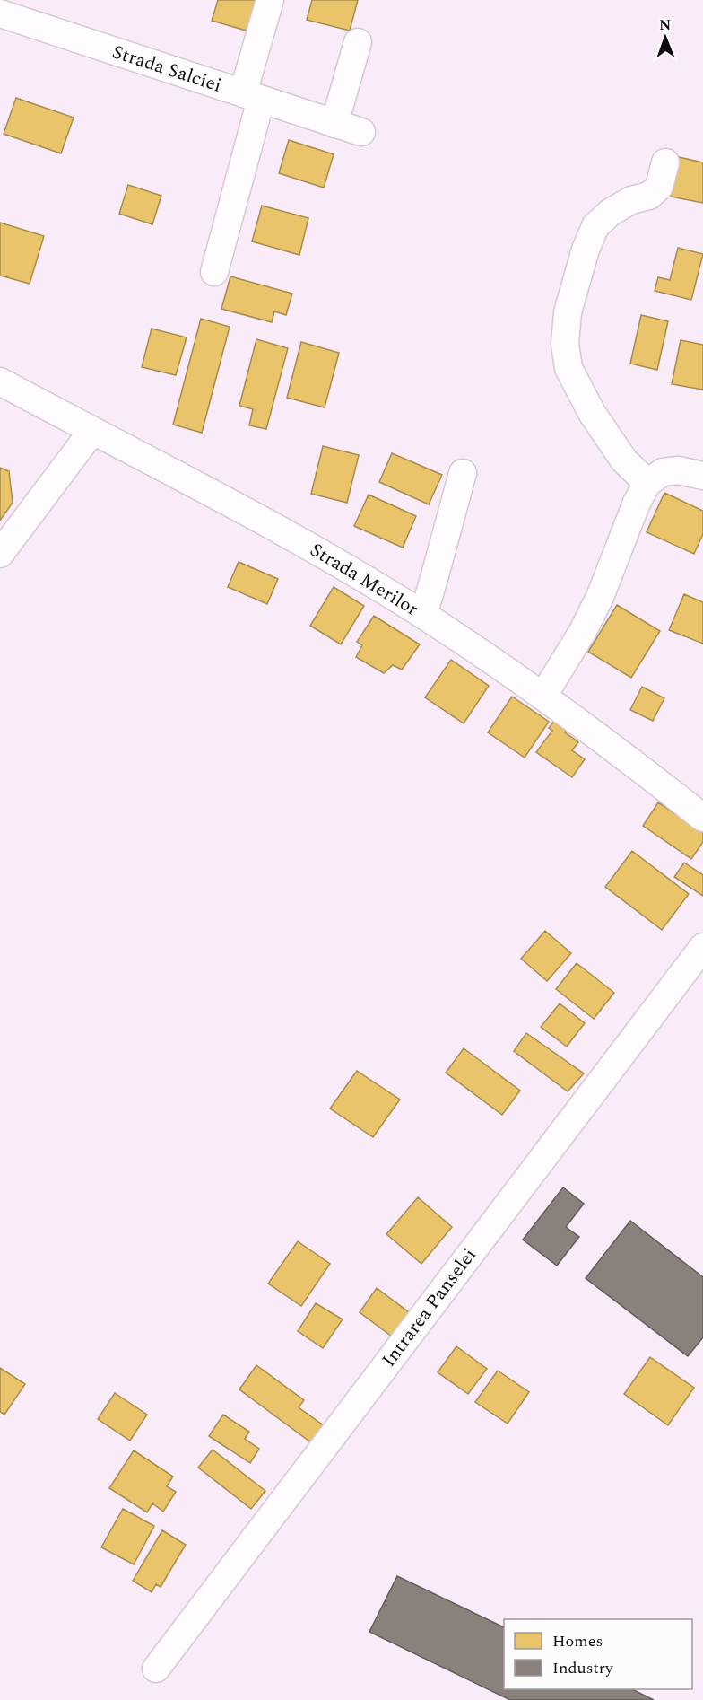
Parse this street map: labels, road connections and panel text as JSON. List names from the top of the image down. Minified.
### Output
{"streets":{"street":["Strada Salciei","Strada Merilor","Intrarea Panselei"]},"legend":["Homes","Industry"],"north":"top"}
